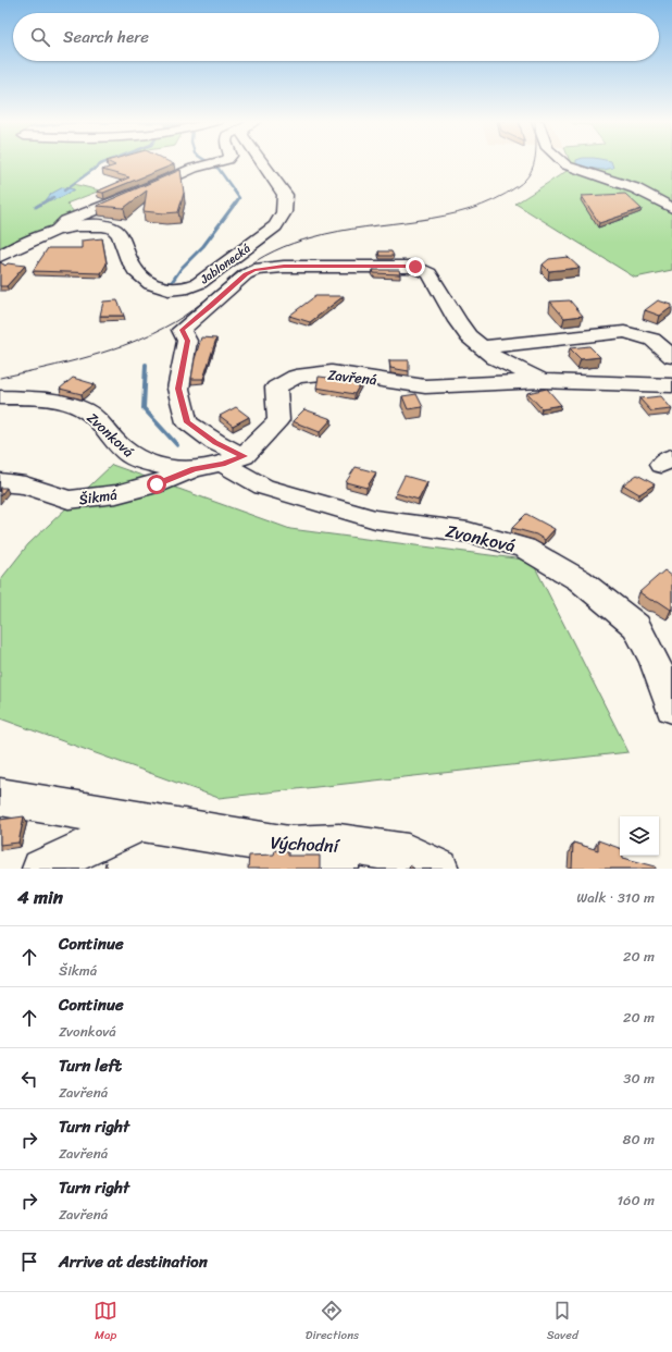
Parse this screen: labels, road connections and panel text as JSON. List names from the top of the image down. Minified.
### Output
{"streets":{"main road":["Jablonecká"],"street":["Zavřená","Zvonková","Šikmá","Východní"]},"crossings":[["Zavřená","Zvonková"],["Zvonková","Šikmá"]],"page":{"search":"Search here","heading":["4 min","Walk · 310 m"],"list":[["Continue","Šikmá","20 m"],["Continue","Zvonková","20 m"],["Turn left","Zavřená","30 m"],["Turn right","Zavřená","80 m"],["Turn right","Zavřená","160 m"],"Arrive at destination"],"nav":["Map","Directions","Saved"]}}
